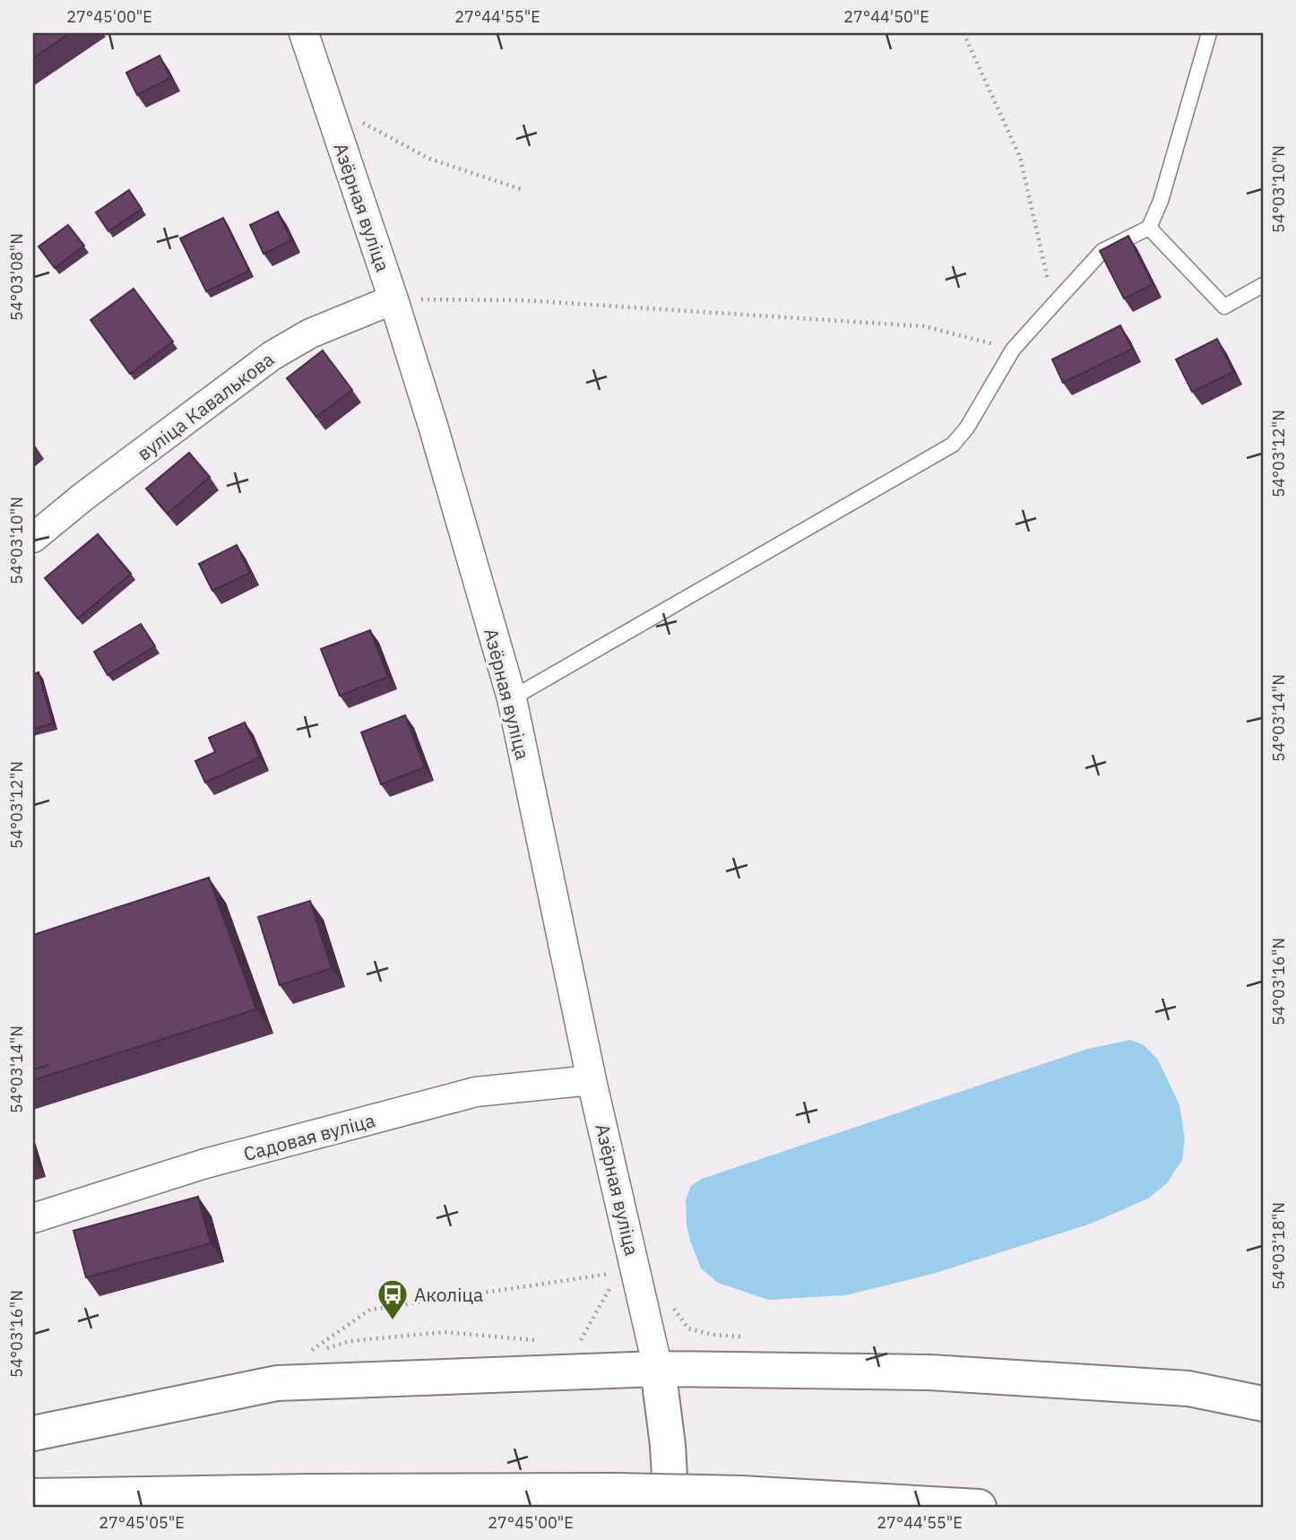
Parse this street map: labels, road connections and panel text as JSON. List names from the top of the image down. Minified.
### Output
{"streets":{"street":["Азёрная вуліца","вуліца Кавалькова","Садовая вуліца"]},"crossings":[["Азёрная вуліца","вуліца Кавалькова"],["Азёрная вуліца","Садовая вуліца"]],"places":{"bus stop":["Аколіца"]},"coordinates":["27°45'00\"E","27°44'55\"E","27°44'50\"E","54°03'10\"N","54°03'08\"N","54°03'12\"N","54°03'14\"N","54°03'16\"N","54°03'18\"N","27°45'05\"E"]}
